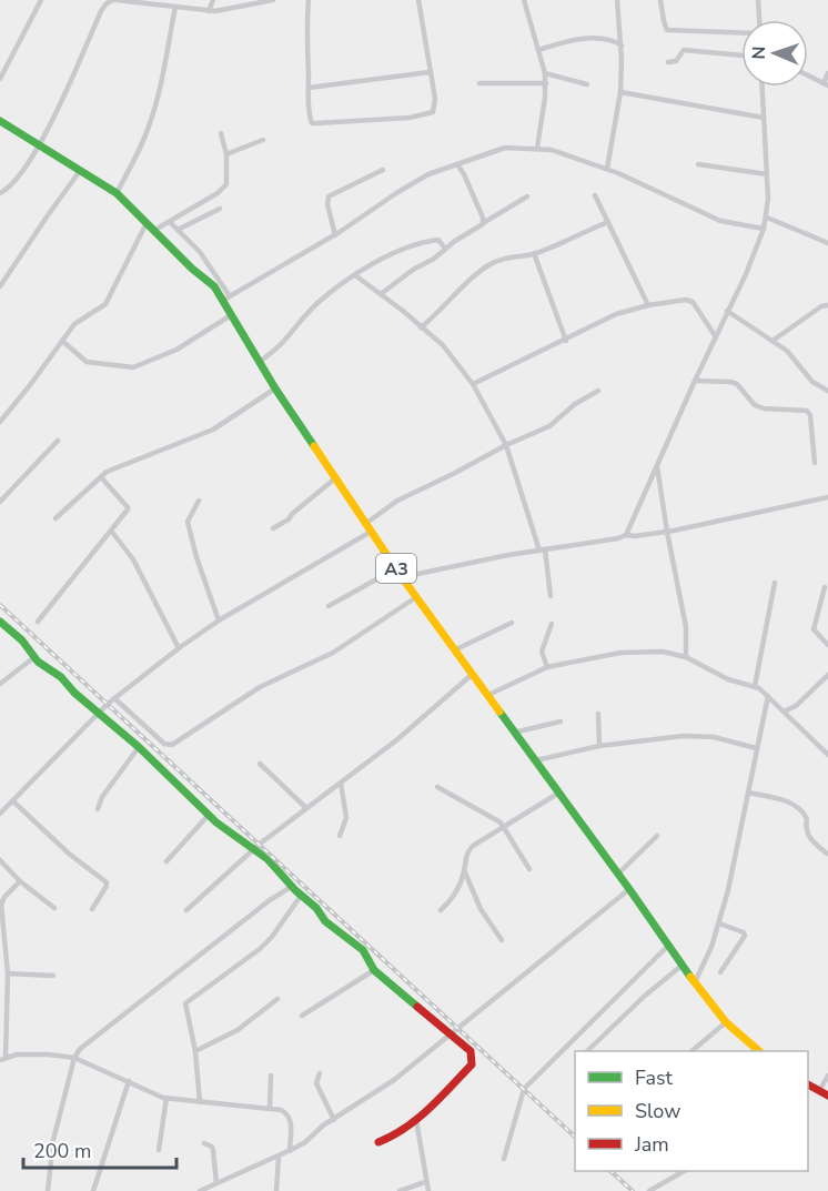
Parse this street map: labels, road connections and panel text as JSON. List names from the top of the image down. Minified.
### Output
{"streets":{"main road":["A3"]},"legend":["Fast","Slow","Jam"],"scale_bar":"200 m","north":"left"}
